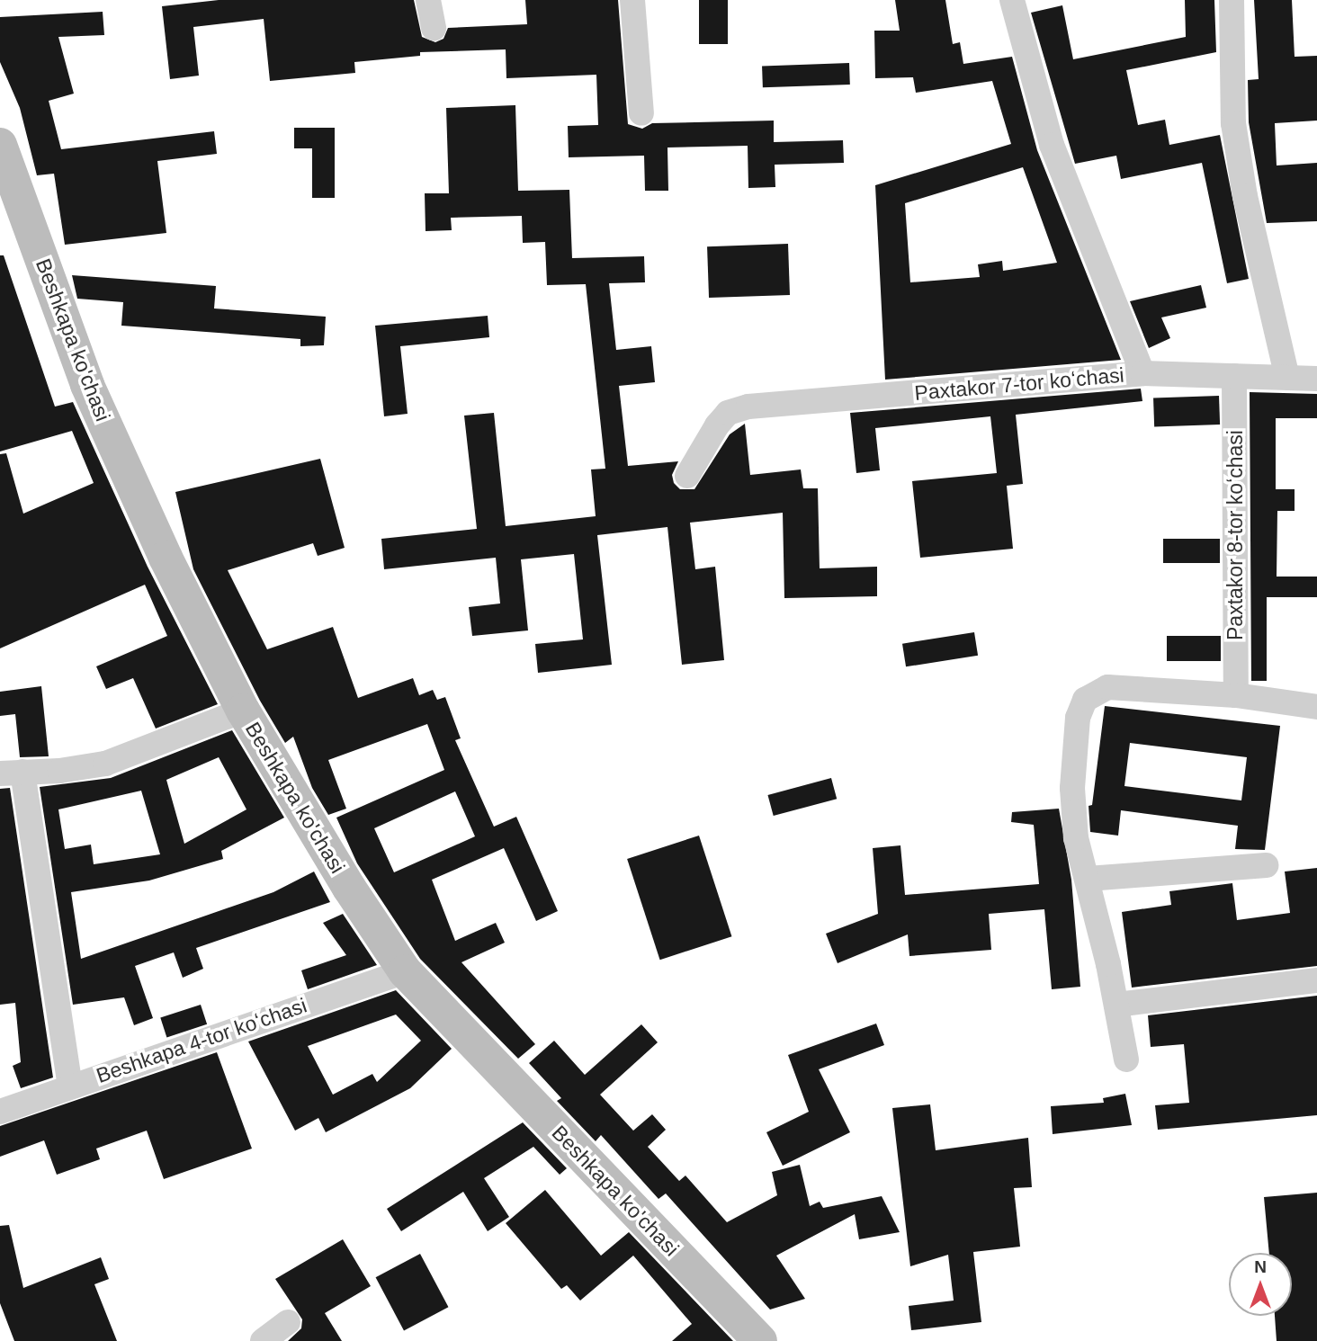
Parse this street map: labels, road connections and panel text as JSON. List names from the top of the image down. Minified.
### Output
{"streets":{"street":["Beshkapa ko'chasi","Paxtakor 7-tor koʻchasi","Paxtakor 8-tor koʻchasi","Beshkapa 4-tor koʻchasi"]},"crossings":[["Beshkapa ko'chasi","Beshkapa 4-tor koʻchasi"]],"north":"top"}
